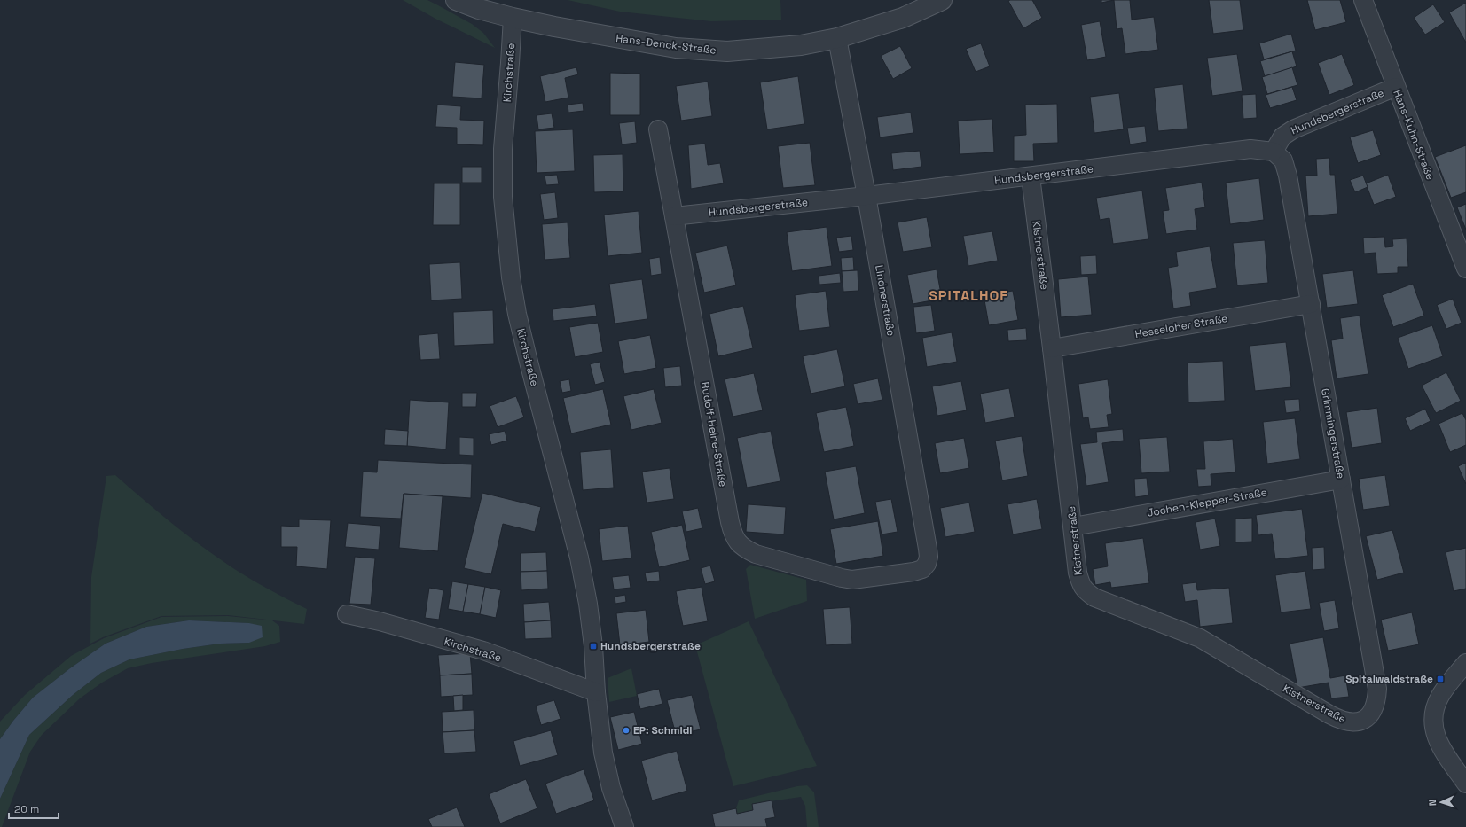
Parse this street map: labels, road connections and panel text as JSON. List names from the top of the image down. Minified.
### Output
{"streets":{"street":["Hans-Denck-Straße","Kirchstraße","Hundsbergerstraße","Hans-Kuhn-Straße","Kistnerstraße","Lindnerstraße","Hesseloher Straße","Grimmingerstraße","Rudolf-Heine-Straße","Jochen-Klepper-Straße"]},"crossings":[["Hans-Denck-Straße","Kirchstraße"],["Hans-Denck-Straße","Lindnerstraße"],["Hundsbergerstraße","Hans-Kuhn-Straße"],["Hundsbergerstraße","Kistnerstraße"],["Hundsbergerstraße","Lindnerstraße"],["Hundsbergerstraße","Grimmingerstraße"],["Hundsbergerstraße","Rudolf-Heine-Straße"],["Kistnerstraße","Hesseloher Straße"],["Kistnerstraße","Grimmingerstraße"],["Kistnerstraße","Jochen-Klepper-Straße"],["Lindnerstraße","Rudolf-Heine-Straße"],["Hesseloher Straße","Grimmingerstraße"],["Grimmingerstraße","Jochen-Klepper-Straße"]],"districts":["SPITALHOF"],"places":{"transit":["Hundsbergerstraße","Spitalwaldstraße"],"other":["EP: Schmidl"]},"scale_bar":"20 m","north":"left"}
